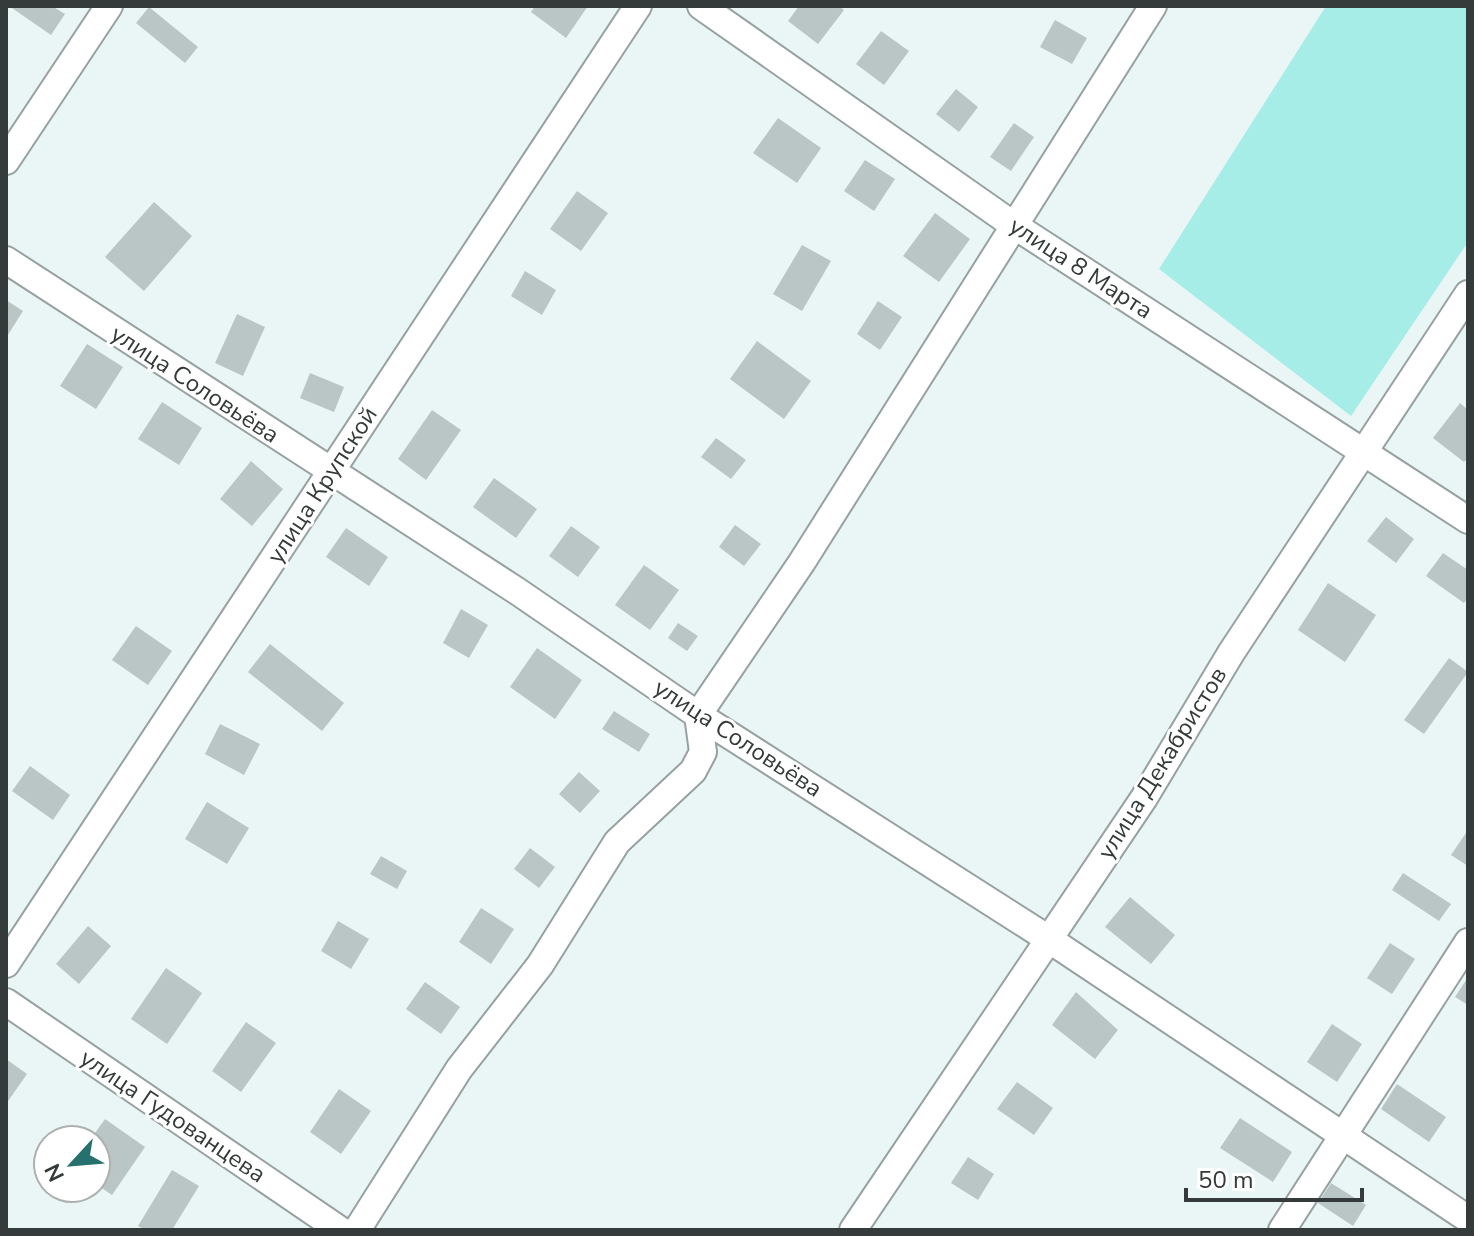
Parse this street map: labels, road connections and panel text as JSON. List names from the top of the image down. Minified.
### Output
{"streets":{"street":["улица 8 Марта","улица Соловьёва","улица Крупской","улица Декабристов","улица Гудованцева"]},"crossings":[["улица 8 Марта","улица Декабристов"],["улица Соловьёва","улица Крупской"],["улица Соловьёва","улица Декабристов"]],"scale_bar":"50 m","north":"bottom left"}
